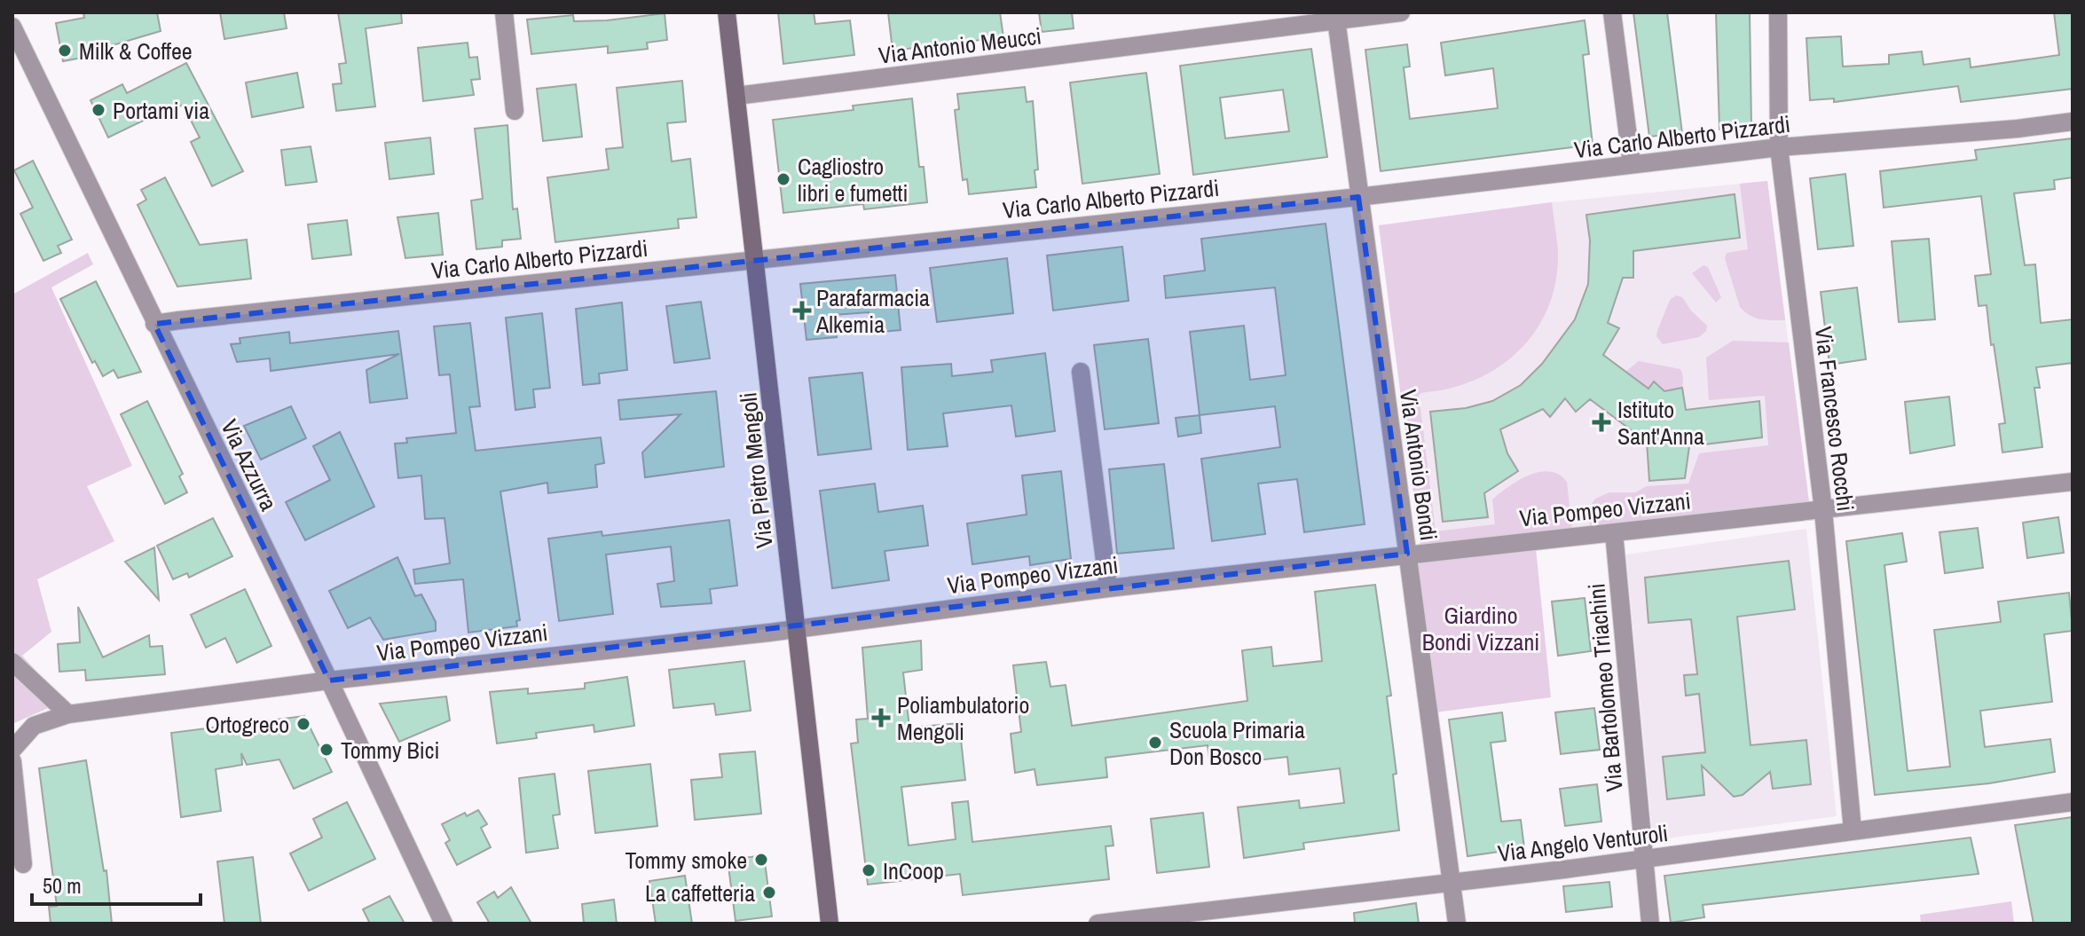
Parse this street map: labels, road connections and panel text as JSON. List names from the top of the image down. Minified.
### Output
{"streets":{"main road":["Via Pietro Mengoli"],"street":["Via Antonio Meucci","Via Carlo Alberto Pizzardi","Via Francesco Rocchi","Via Azzurra","Via Antonio Bondi","Via Pompeo Vizzani","Via Bartolomeo Triachini","Via Angelo Venturoli"]},"crossings":[["Via Antonio Meucci","Via Antonio Bondi"],["Via Antonio Meucci","Via Pietro Mengoli"],["Via Carlo Alberto Pizzardi","Via Francesco Rocchi"],["Via Carlo Alberto Pizzardi","Via Azzurra"],["Via Carlo Alberto Pizzardi","Via Antonio Bondi"],["Via Carlo Alberto Pizzardi","Via Pietro Mengoli"],["Via Francesco Rocchi","Via Pompeo Vizzani"],["Via Francesco Rocchi","Via Angelo Venturoli"],["Via Azzurra","Via Pompeo Vizzani"],["Via Antonio Bondi","Via Pompeo Vizzani"],["Via Antonio Bondi","Via Angelo Venturoli"],["Via Pietro Mengoli","Via Pompeo Vizzani"],["Via Pompeo Vizzani","Via Bartolomeo Triachini"],["Via Bartolomeo Triachini","Via Angelo Venturoli"]],"parks":["Giardino Bondi Vizzani"],"places":{"other":["Milk & Coffee","Portami via","Cagliostro libri e fumetti","Ortogreco","Scuola Primaria Don Bosco","Tommy Bici","Tommy smoke","InCoop","La caffetteria"],"health":["Parafarmacia Alkemia","Istituto Sant'Anna","Poliambulatorio Mengoli"]},"scale_bar":"50 m"}
